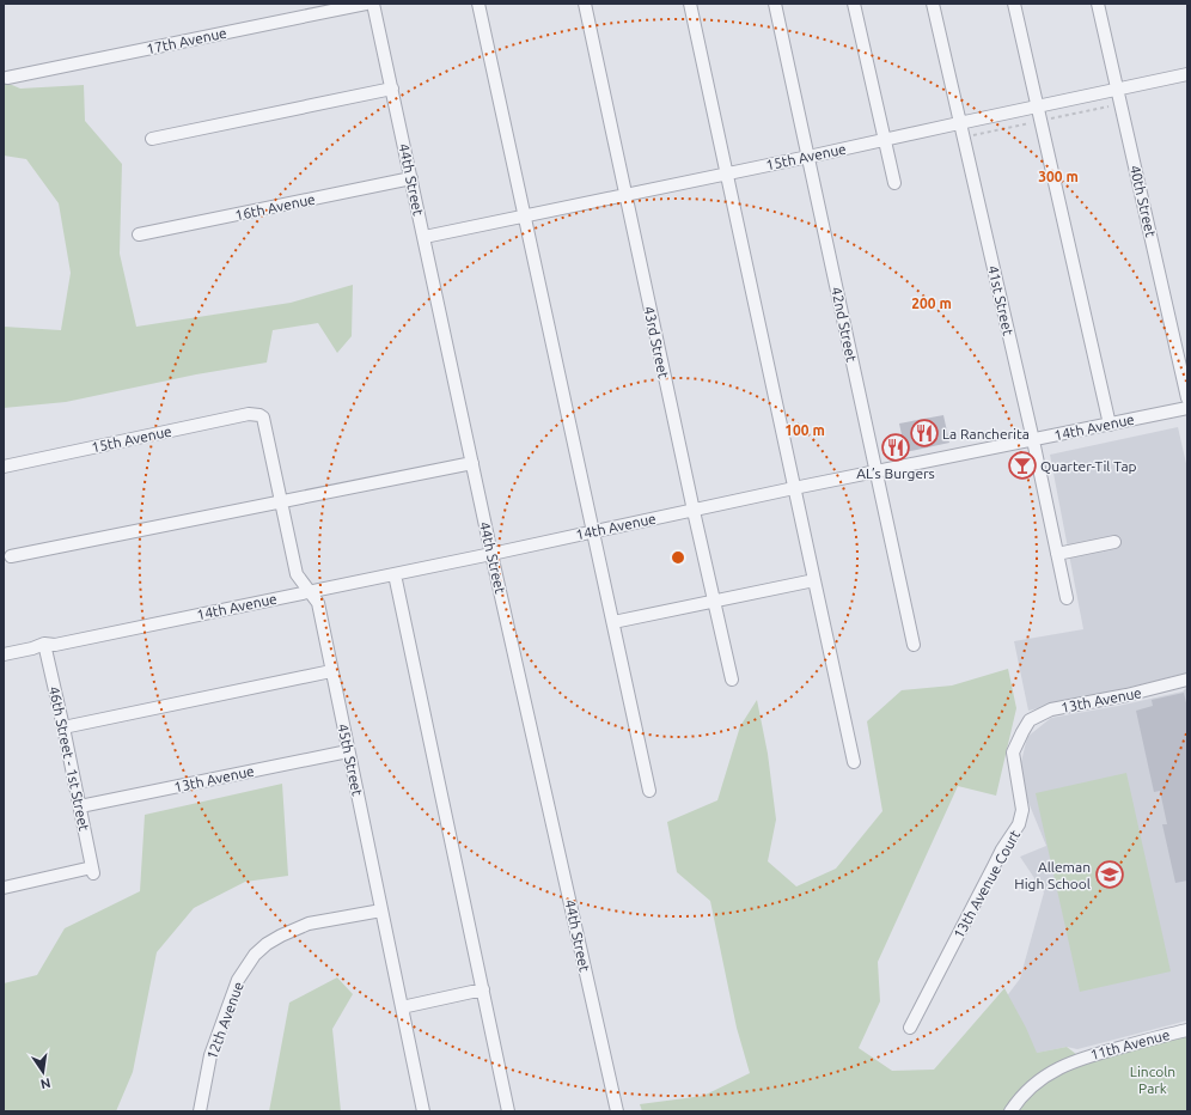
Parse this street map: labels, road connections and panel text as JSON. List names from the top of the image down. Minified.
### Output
{"streets":{"street":["17th Avenue","15th Avenue","44th Street","40th Street","16th Avenue","41st Street","42nd Street","43rd Street","14th Avenue","13th Avenue","46th Street - 1st Street","45th Street","13th Avenue Court","12th Avenue","11th Avenue"]},"crossings":[["15th Avenue","44th Street"],["15th Avenue","40th Street"],["15th Avenue","41st Street"],["15th Avenue","42nd Street"],["15th Avenue","43rd Street"],["15th Avenue","45th Street"],["44th Street","16th Avenue"],["44th Street","14th Avenue"],["41st Street","14th Avenue"],["42nd Street","14th Avenue"],["43rd Street","14th Avenue"],["14th Avenue","46th Street - 1st Street"],["14th Avenue","45th Street"],["13th Avenue","46th Street - 1st Street"],["13th Avenue","45th Street"],["13th Avenue","13th Avenue Court"],["45th Street","12th Avenue"]],"parks":["Lincoln Park"],"places":{"restaurant":["La Rancherita","AL’s Burgers"],"bar":["Quarter-Til Tap"],"school or university":["Alleman High School"]},"north":"bottom","rings":["300 m","200 m","100 m"]}
